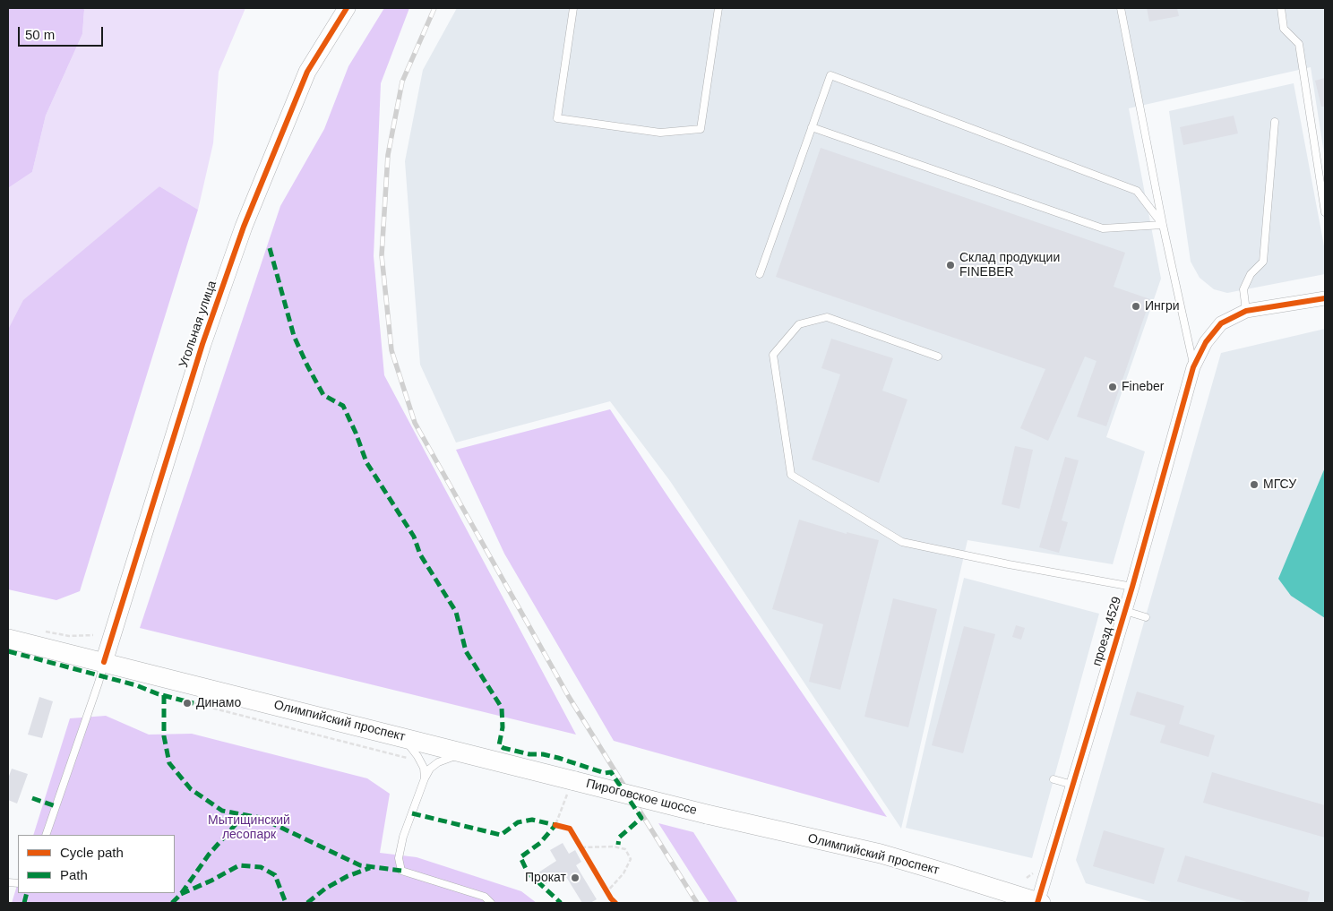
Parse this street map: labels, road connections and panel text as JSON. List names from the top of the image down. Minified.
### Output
{"streets":{"main road":["Олимпийский проспект","Пироговское шоссе"],"street":["Угольная улица","проезд 4529"]},"crossings":[["Угольная улица","Олимпийский проспект"],["проезд 4529","Олимпийский проспект"],["Олимпийский проспект","Пироговское шоссе"]],"parks":["Мытищинский лесопарк"],"places":["Склад продукции FINEBER","Ингри","Fineber","МГСУ","Динамо","Прокат"],"legend":["Cycle path","Path"],"scale_bar":"50 m"}
